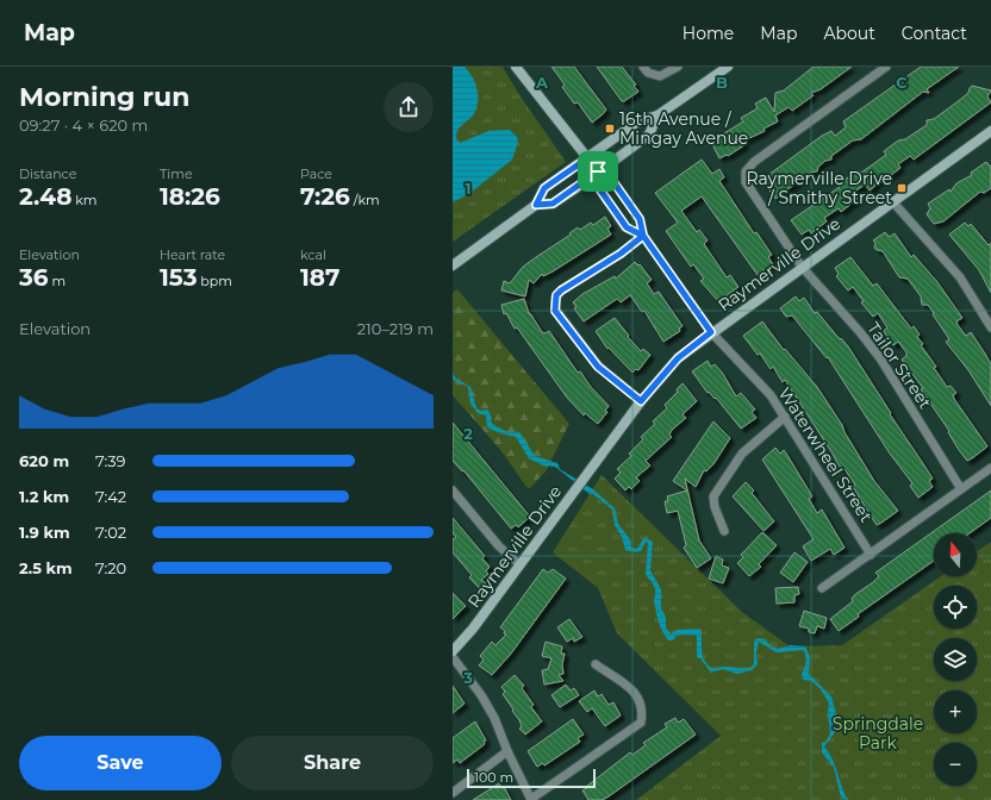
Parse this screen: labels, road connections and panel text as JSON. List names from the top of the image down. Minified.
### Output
{"streets":{"street":["Raymerville Drive","Tailor Street","Waterwheel Street"]},"crossings":[["Raymerville Drive","Tailor Street"],["Raymerville Drive","Waterwheel Street"]],"parks":["Springdale Park"],"places":{"transit":["16th Avenue / Mingay Avenue","Raymerville Drive / Smithy Street"]},"scale_bar":"100 m","north":"top","page":{"header":"Map","nav":["Home","Map","About","Contact"],"heading":["Morning run","09:27 · 4 × 620 m"],"stats":[["Distance","2.48 km"],["Time","18:26"],["Pace","7:26 /km"],["Elevation","36 m"],["Heart rate","153 bpm"],["kcal","187"]],"chart":["Elevation","210–219 m"],"list":[{"name":"620 m","note":"7:39"},{"name":"1.2 km","note":"7:42"},{"name":"1.9 km","note":"7:02"},{"name":"2.5 km","note":"7:20"}],"map_buttons":["+","−"],"buttons":["Save","Share"],"scale":"100 m"},"grid":{"columns":["A","B","C"],"rows":["1","2","3"]}}
